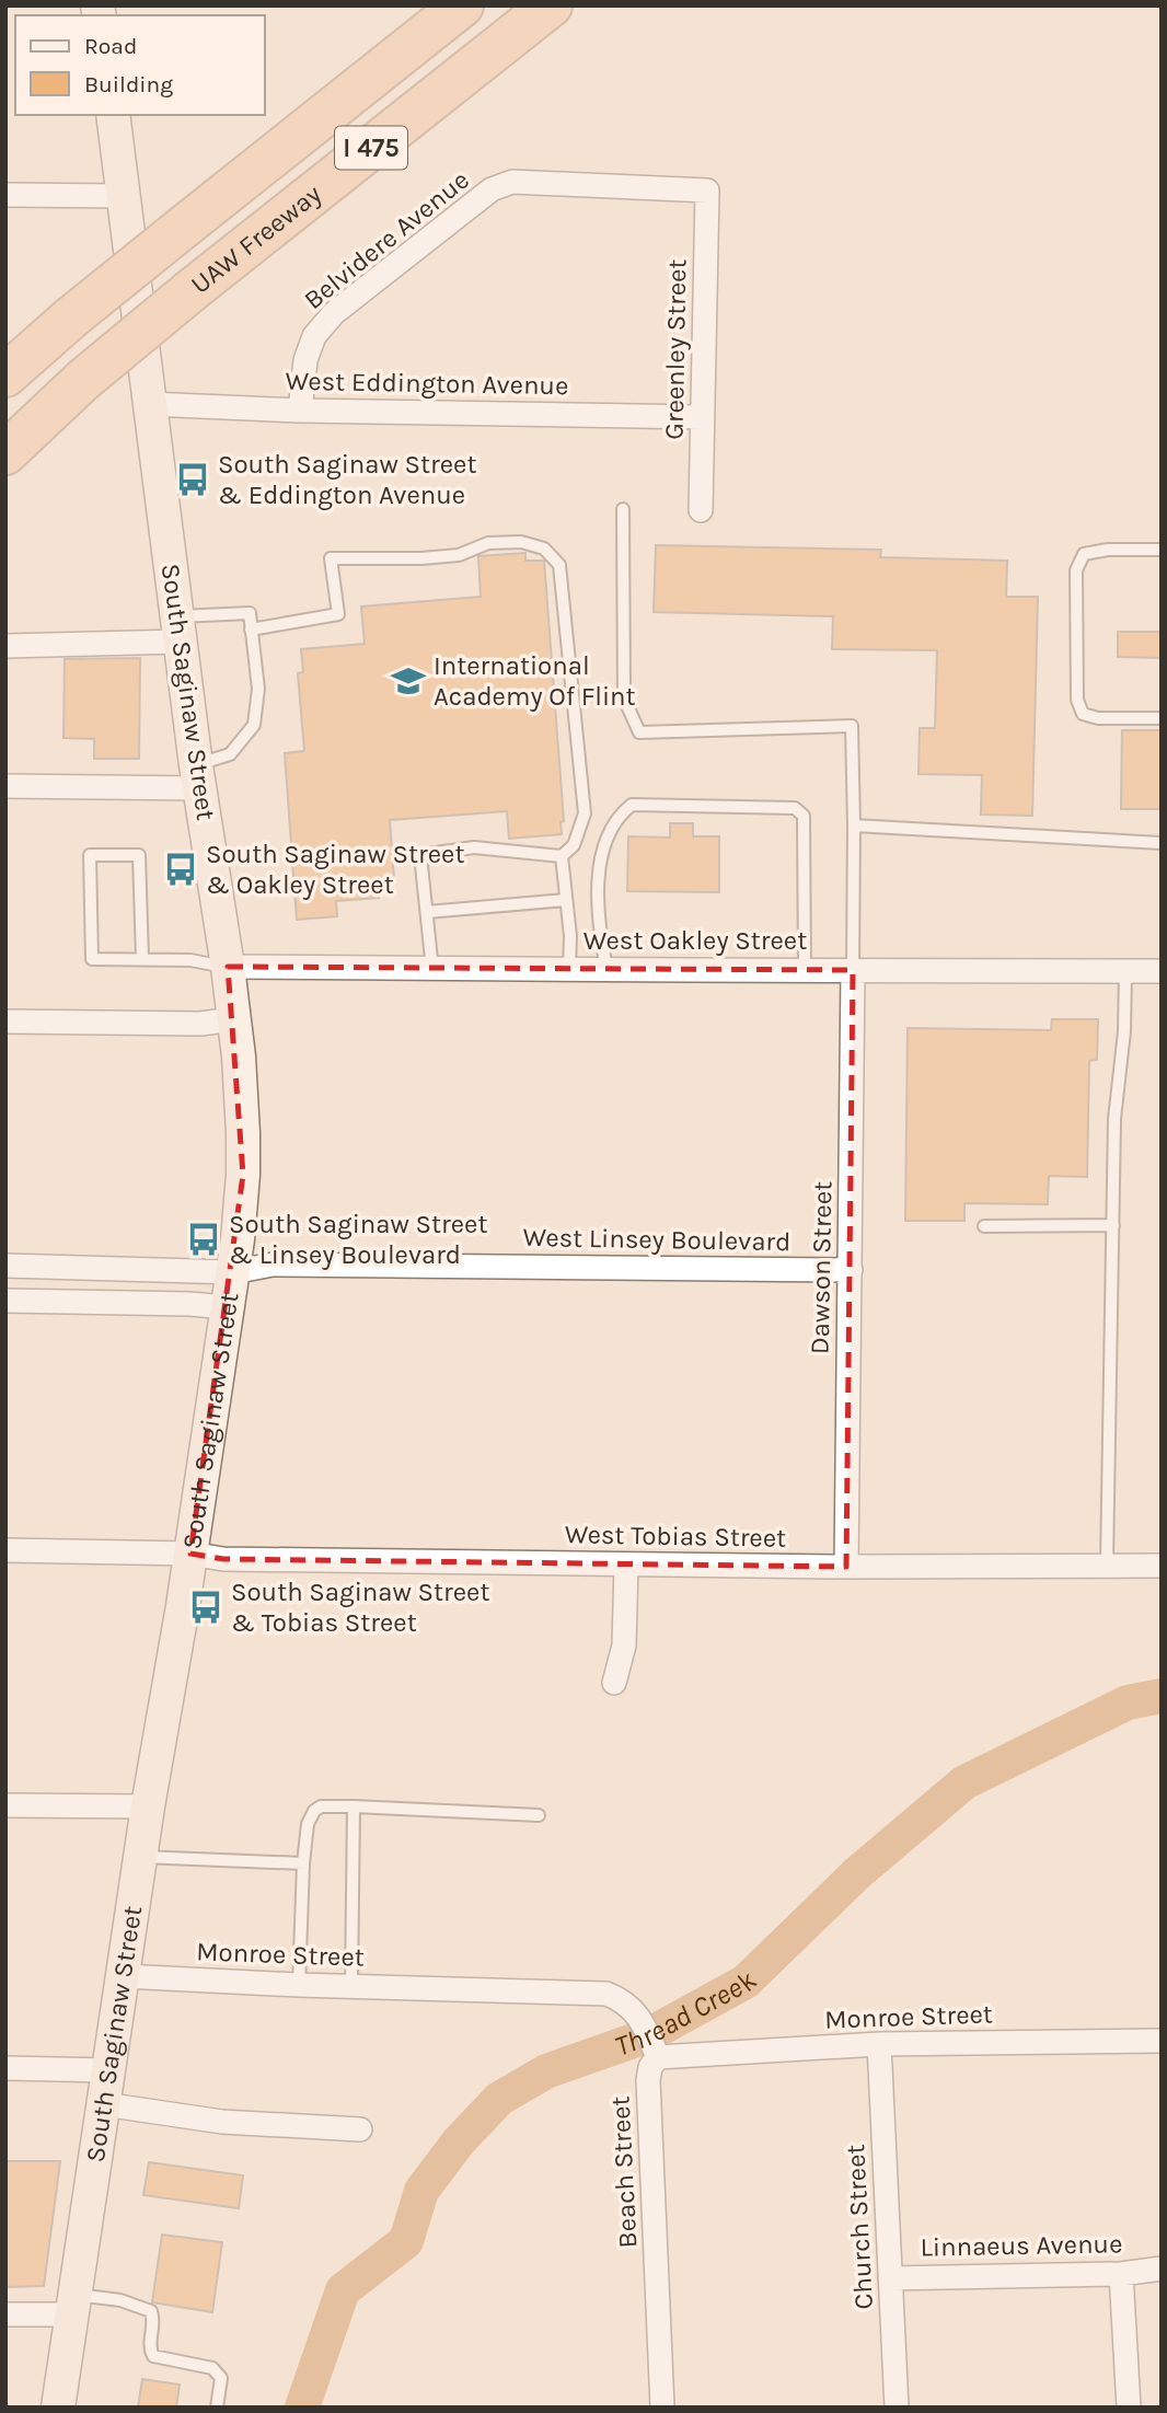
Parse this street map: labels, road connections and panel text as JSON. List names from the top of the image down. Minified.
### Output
{"streets":{"highway":["I 475","UAW Freeway"],"main road":["South Saginaw Street"],"street":["Belvidere Avenue","Greenley Street","West Eddington Avenue","West Oakley Street","West Linsey Boulevard","Dawson Street","West Tobias Street","Monroe Street","Beach Street","Church Street","Linnaeus Avenue"]},"crossings":[["Belvidere Avenue","Greenley Street"],["Belvidere Avenue","West Eddington Avenue"],["Greenley Street","West Eddington Avenue"],["West Eddington Avenue","South Saginaw Street"],["South Saginaw Street","West Oakley Street"],["South Saginaw Street","West Linsey Boulevard"],["South Saginaw Street","West Tobias Street"],["South Saginaw Street","Monroe Street"],["West Oakley Street","Dawson Street"],["West Linsey Boulevard","Dawson Street"],["Dawson Street","West Tobias Street"],["Monroe Street","Beach Street"],["Monroe Street","Church Street"],["Church Street","Linnaeus Avenue"]],"water":["Thread Creek"],"places":{"bus stop":["South Saginaw Street & Eddington Avenue","South Saginaw Street & Oakley Street","South Saginaw Street & Linsey Boulevard","South Saginaw Street & Tobias Street"],"school or university":["International Academy Of Flint"]},"legend":["Road","Building"]}
